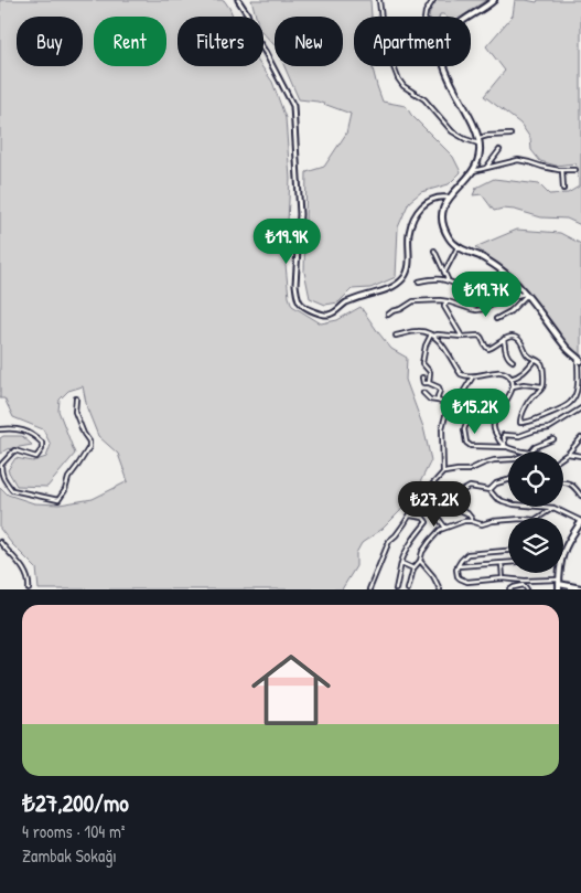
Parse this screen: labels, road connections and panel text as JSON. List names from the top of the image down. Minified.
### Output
{"page":{"chip":["Buy","Rent","Filters","New","Apartment"],"price":["₺19.9K","₺19.7K","₺15.2K","₺27.2K"],"list":[{"name":"₺27,200/mo","note":"4 rooms · 104 m² · Zambak Sokağı"}]}}
